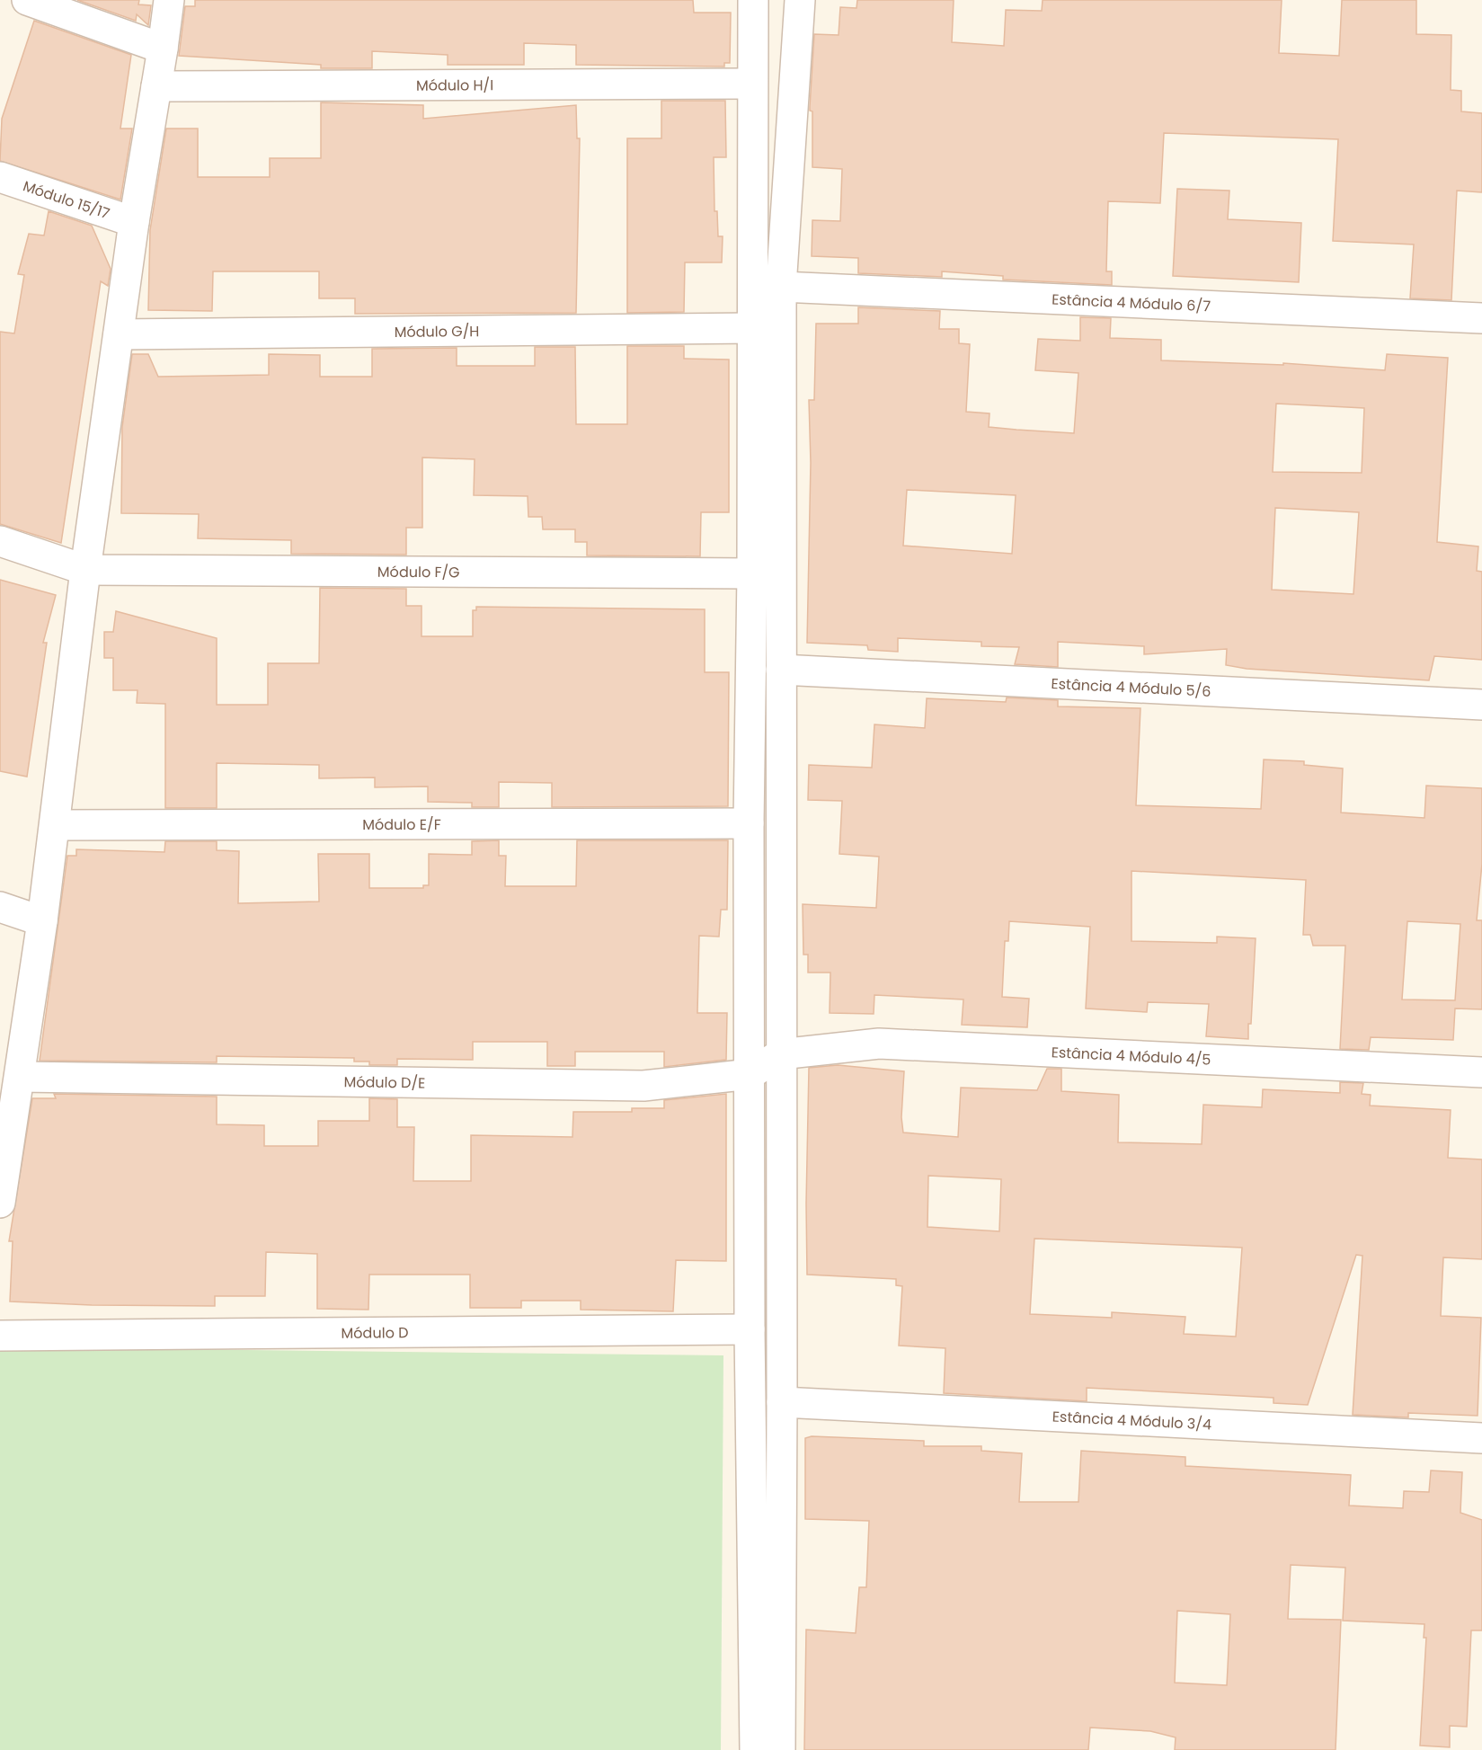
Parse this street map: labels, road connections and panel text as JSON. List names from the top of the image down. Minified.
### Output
{"streets":{"street":["Módulo H/I","Módulo 15/17","Estância 4 Módulo 6/7","Módulo G/H","Módulo F/G","Estância 4 Módulo 5/6","Módulo E/F","Estância 4 Módulo 4/5","Módulo D/E","Módulo D","Estância 4 Módulo 3/4"]}}
